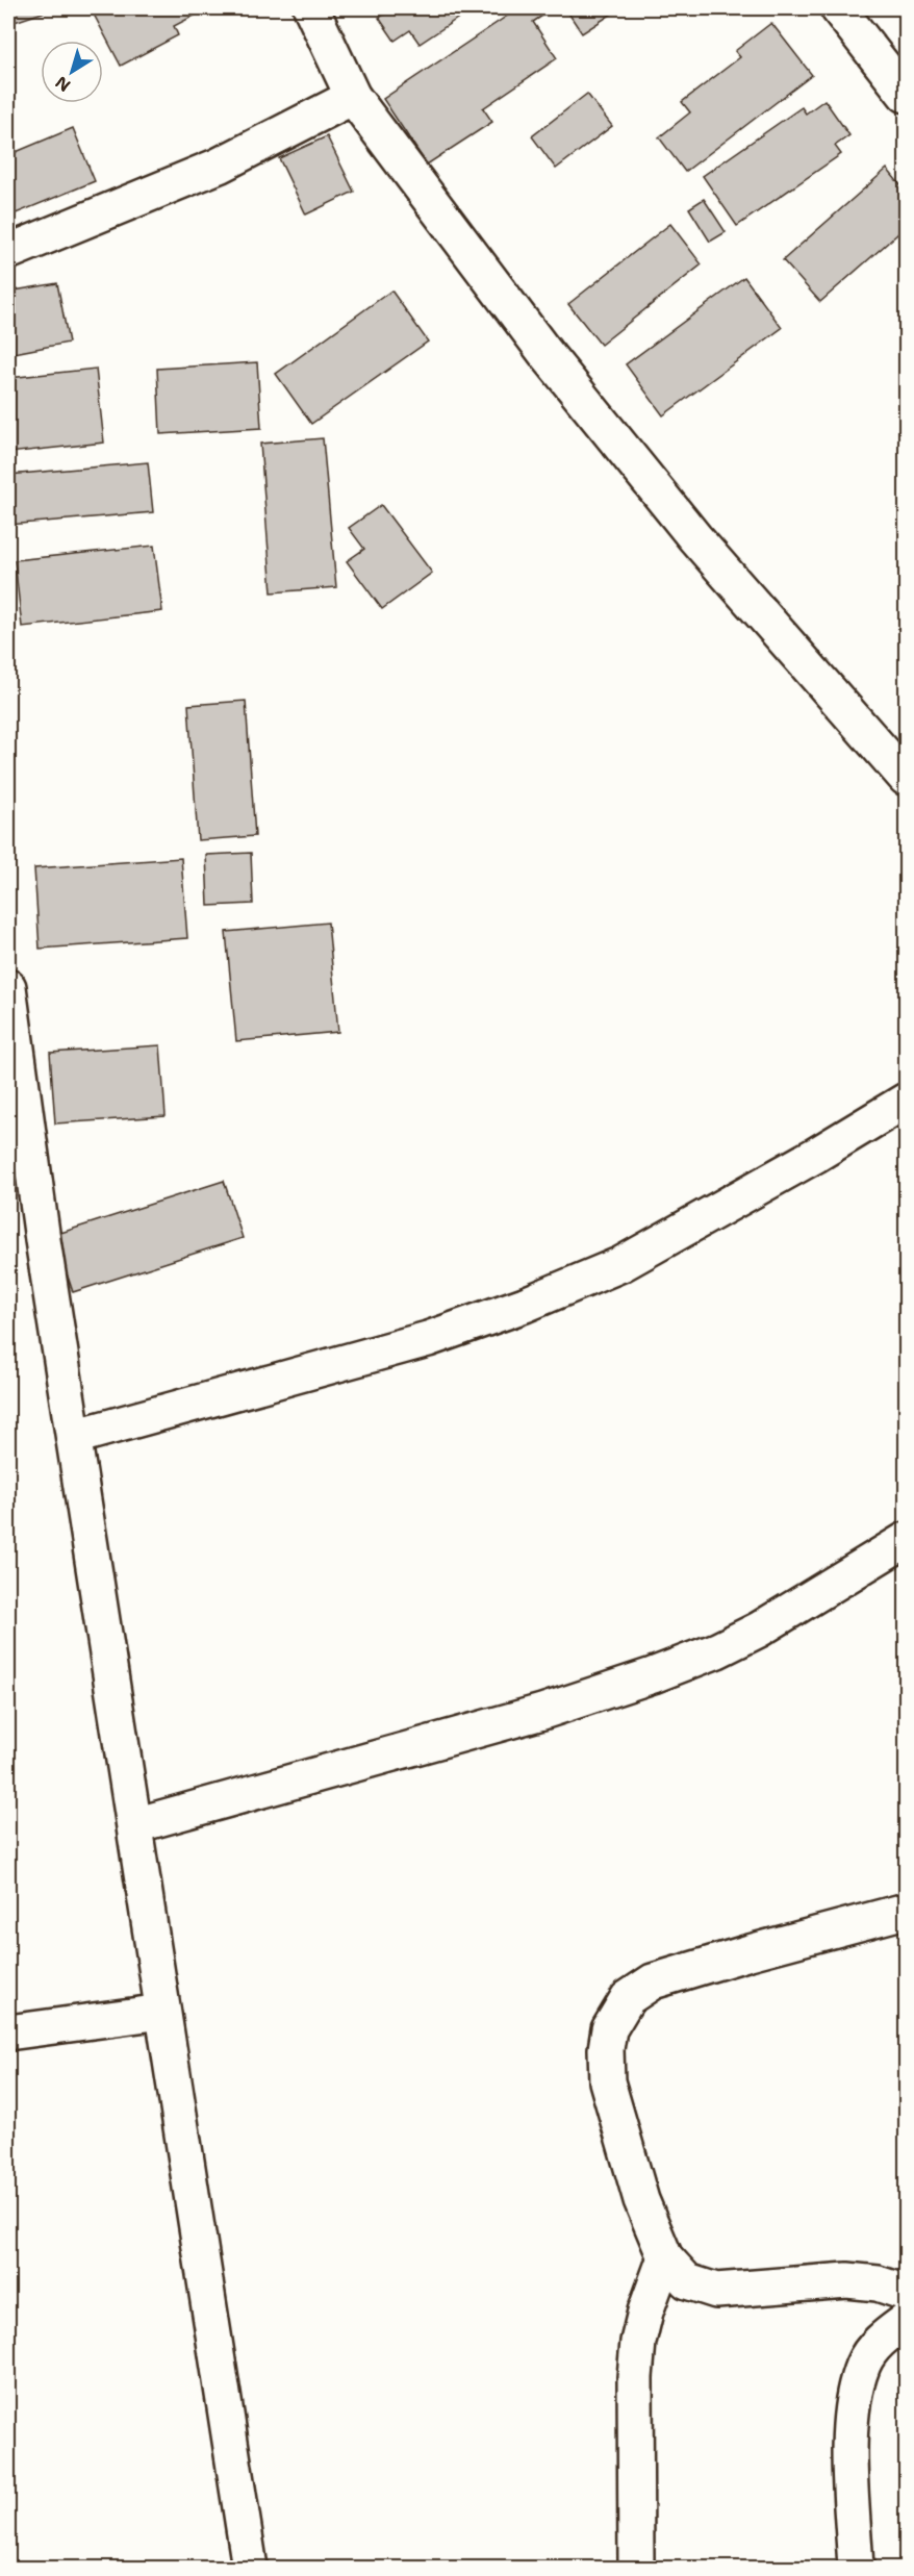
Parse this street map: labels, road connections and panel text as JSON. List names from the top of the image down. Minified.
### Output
{"north":"bottom left"}
